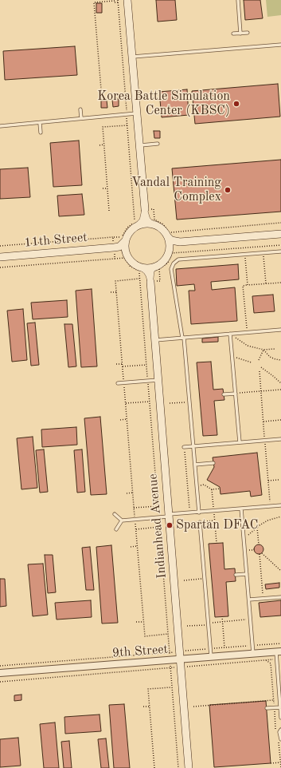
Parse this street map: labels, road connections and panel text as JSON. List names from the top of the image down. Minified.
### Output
{"streets":{"main road":["11th Street","Indianhead Avenue"],"street":["9th Street"]},"crossings":[["Indianhead Avenue","9th Street"]],"places":["Korea Battle Simulation Center (KBSC)","Vandal Training Complex","Spartan DFAC"]}
